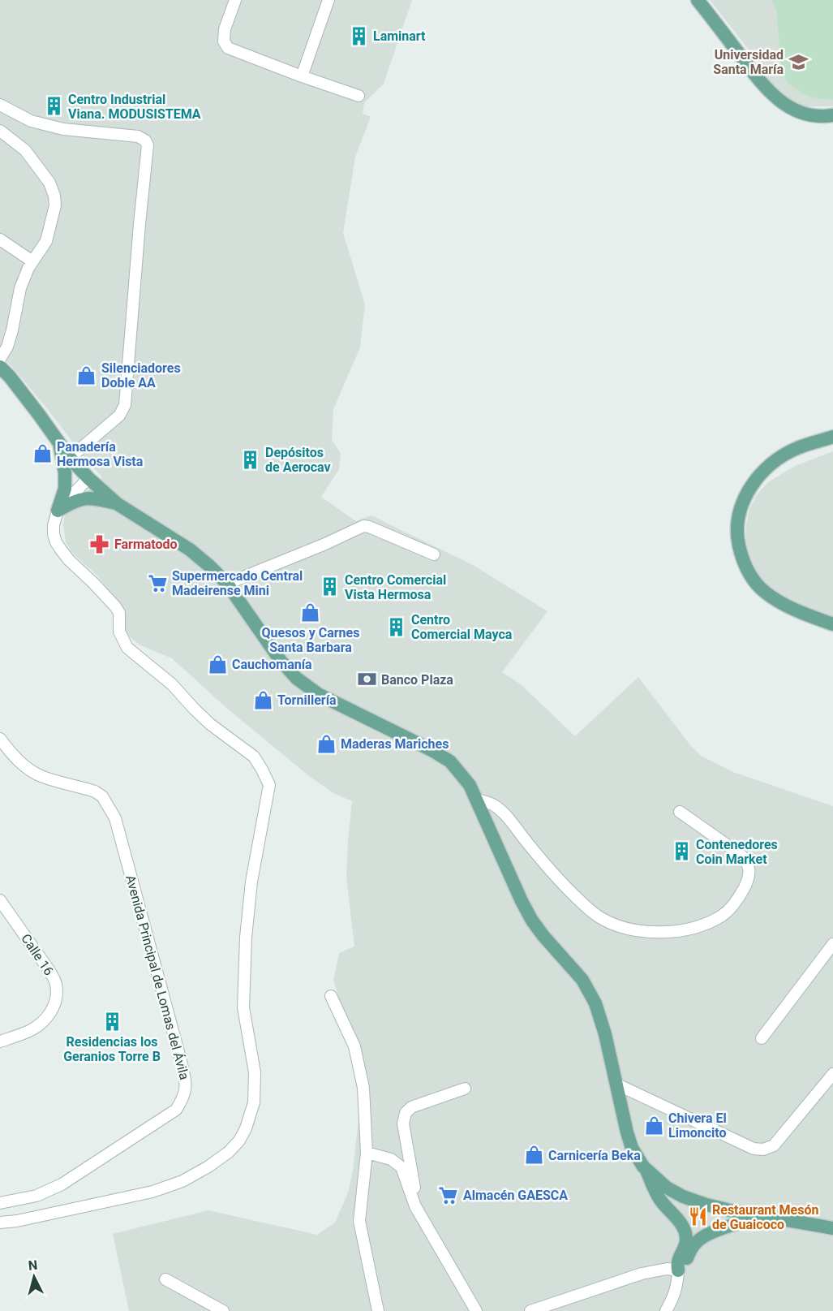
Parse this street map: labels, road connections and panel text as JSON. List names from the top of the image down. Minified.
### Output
{"streets":{"street":["Calle 16","Avenida Principal de Lomas del Ávila"]},"places":{"building":["Laminart","Centro Industrial Viana. MODUSISTEMA","Depósitos de Aerocav","Centro Comercial Vista Hermosa","Centro Comercial Mayca","Contenedores Coin Market","Residencias los Geranios Torre B"],"school or university":["Universidad Santa María"],"shop":["Silenciadores Doble AA","Panadería Hermosa Vista","Quesos y Carnes Santa Barbara","Cauchomanía","Tornillería","Maderas Mariches","Chivera El Limoncito","Carnicería Beka"],"pharmacy":["Farmatodo"],"supermarket":["Supermercado Central Madeirense Mini","Almacén GAESCA"],"bank":["Banco Plaza"],"restaurant":["Restaurant Mesón de Guaicoco"]},"north":"top"}
